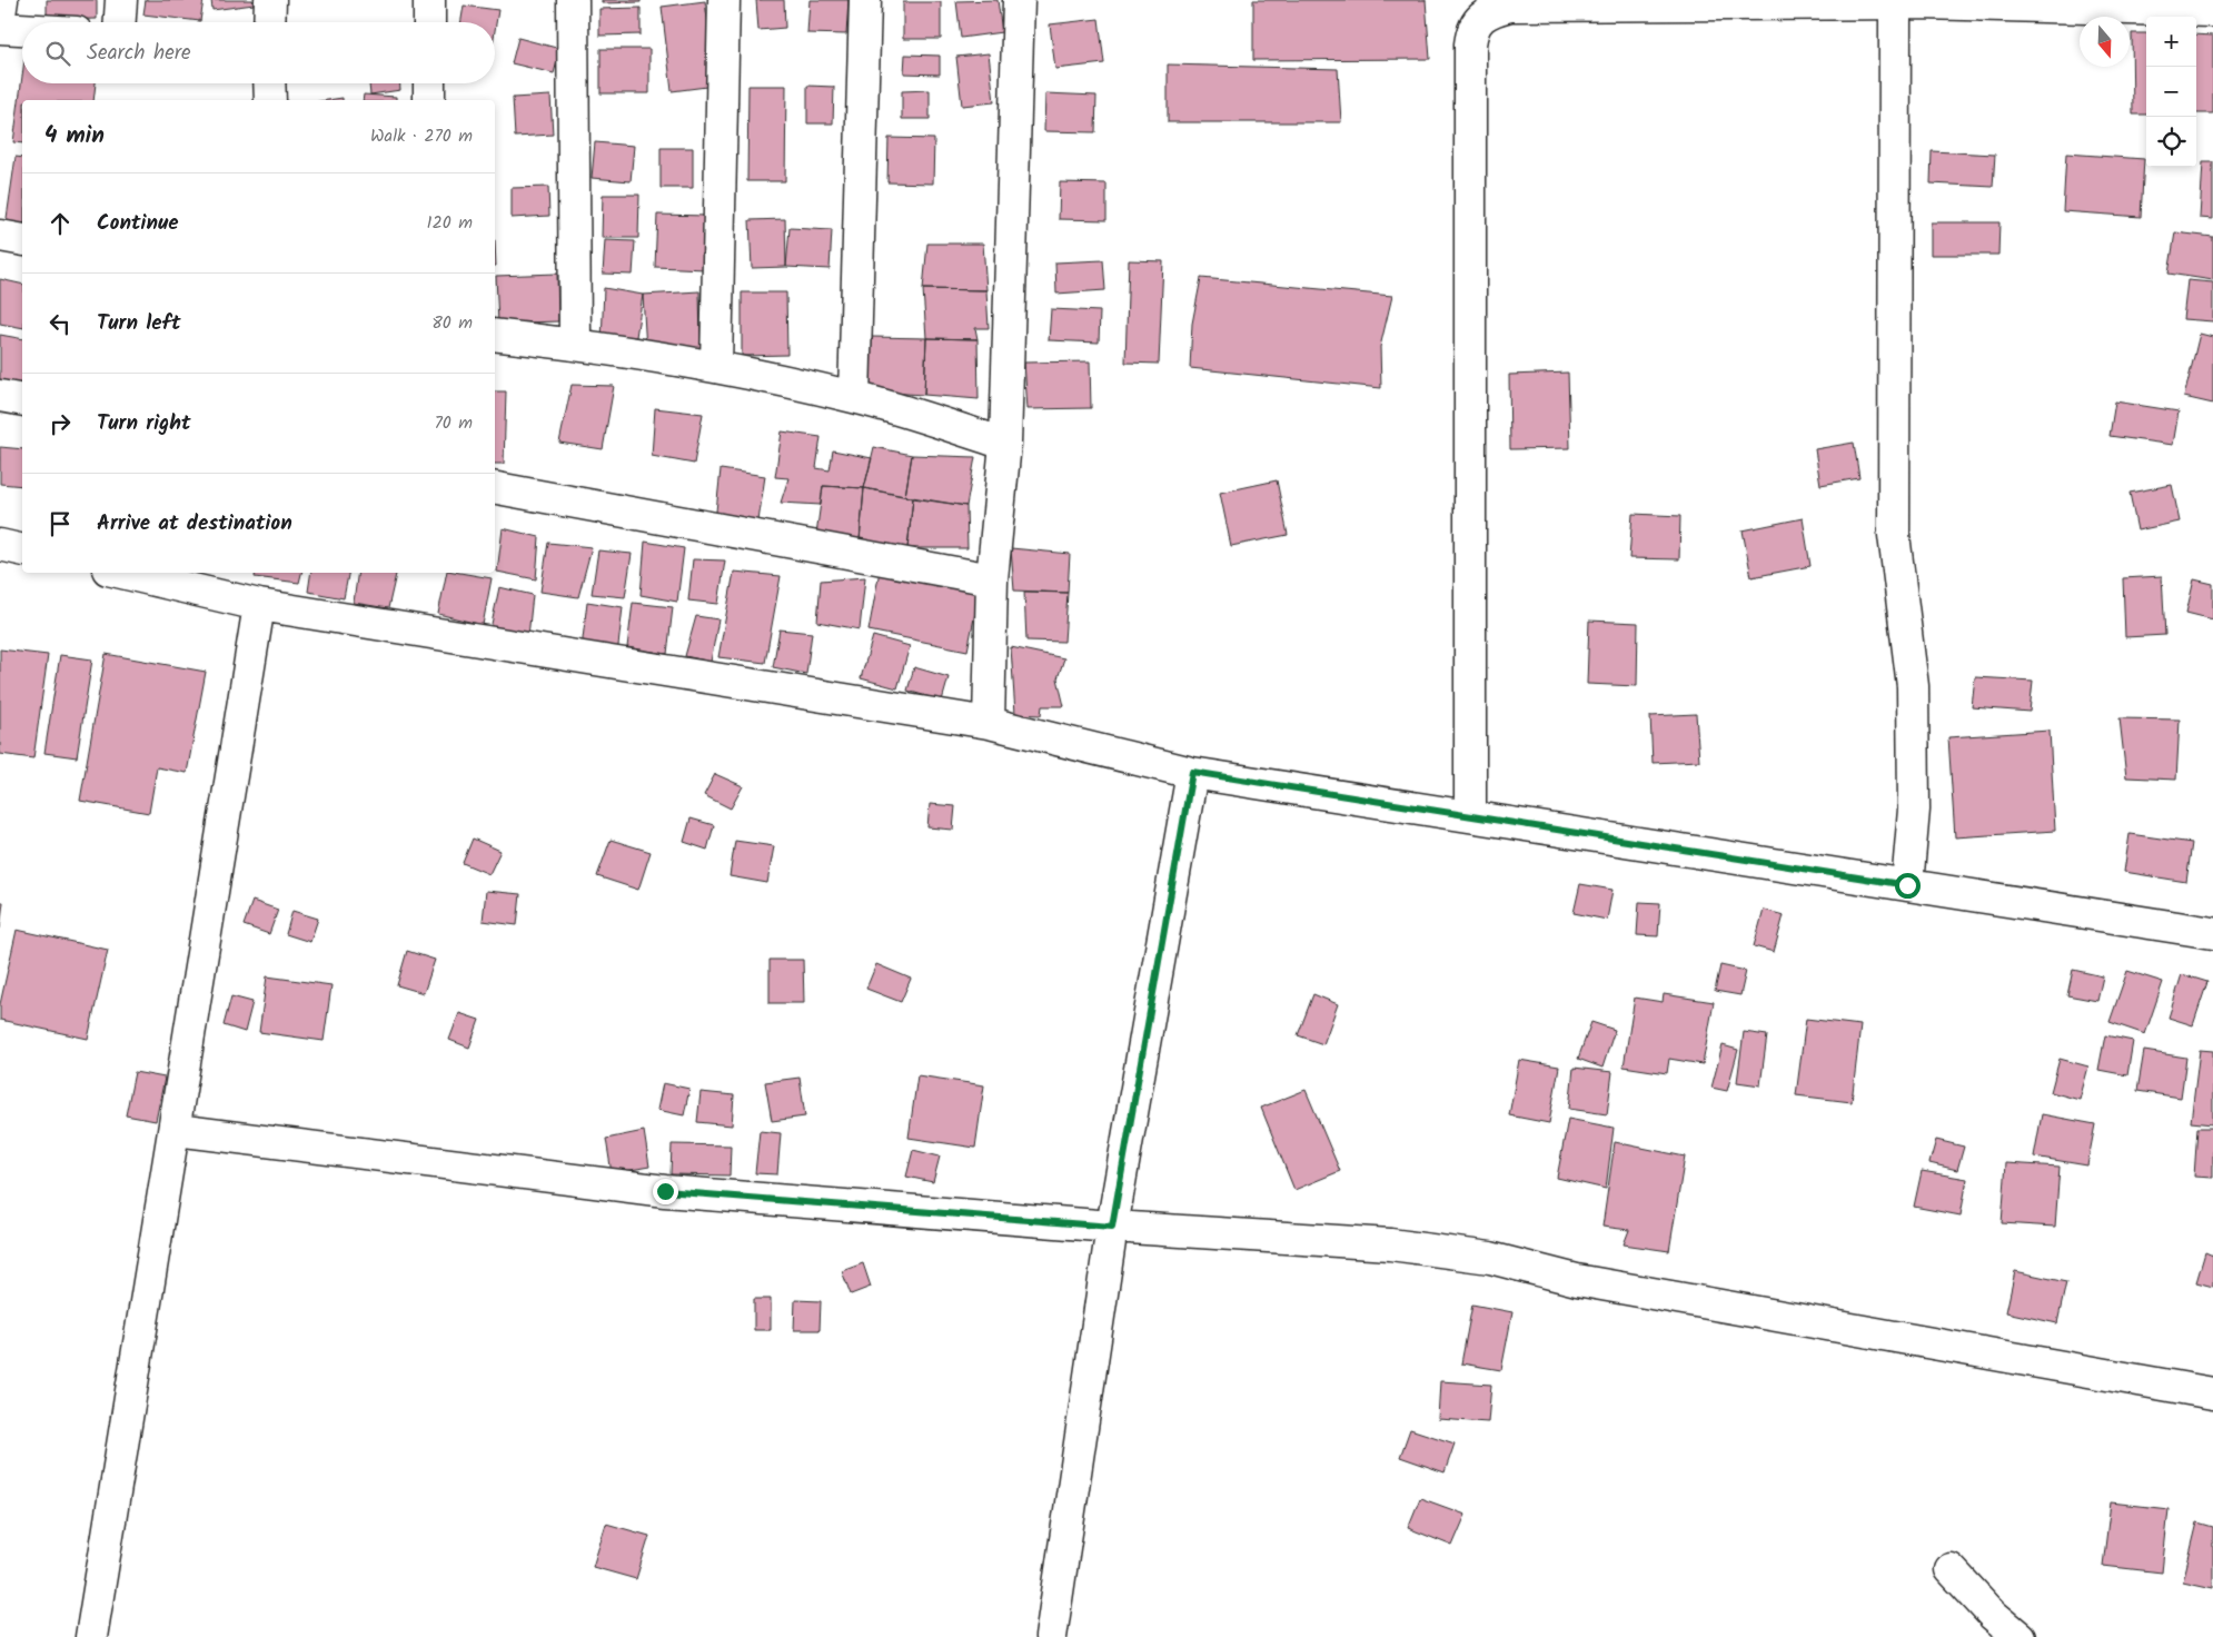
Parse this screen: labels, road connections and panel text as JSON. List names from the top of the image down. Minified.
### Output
{"north":"bottom","page":{"map_buttons":["+","−"],"search":"Search here","heading":["4 min","Walk · 270 m"],"list":[["Continue","120 m"],["Turn left","80 m"],["Turn right","70 m"],"Arrive at destination"]}}
